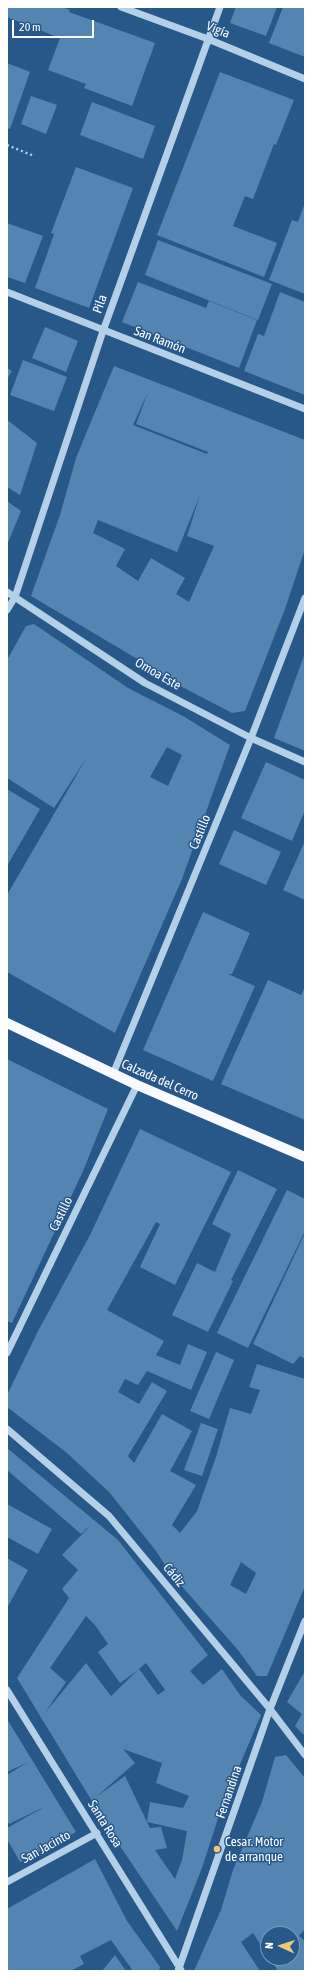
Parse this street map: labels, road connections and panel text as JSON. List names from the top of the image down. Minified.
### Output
{"streets":{"main road":["Calzada del Cerro"],"street":["Vigía","Pila","San Ramón","Omoa Este","Castillo","Cádiz","Fernandina","Santa Rosa","San Jacinto"]},"crossings":[["Vigía","Pila"],["Pila","San Ramón"],["Pila","Omoa Este"],["Omoa Este","Castillo"],["Castillo","Calzada del Cerro"],["Cádiz","Fernandina"],["Fernandina","Santa Rosa"],["Santa Rosa","San Jacinto"]],"places":["Cesar. Motor de arranque"],"scale_bar":"20 m","north":"left"}
